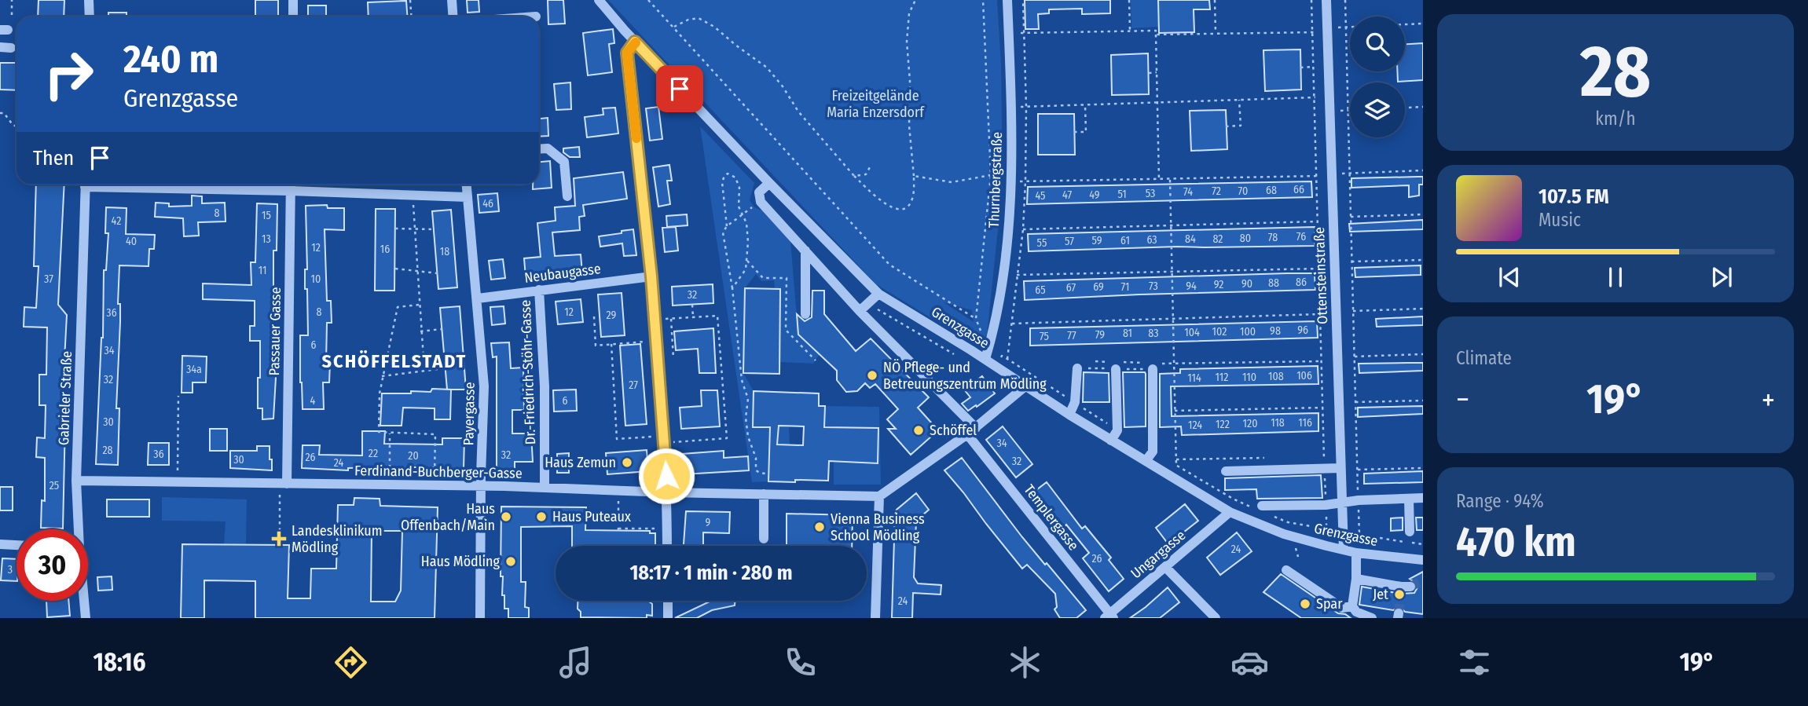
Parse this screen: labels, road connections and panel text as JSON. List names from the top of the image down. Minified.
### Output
{"streets":{"street":["Thurnbergstraße","Neubaugasse","Ottensteinstraße","Grenzgasse","Passauer Gasse","Dr.-Friedrich-Stöhr-Gasse","Gabrieler Straße","Payergasse","Ferdinand-Buchberger-Gasse","Templergasse","Ungargasse"]},"crossings":[["Thurnbergstraße","Grenzgasse"],["Neubaugasse","Dr.-Friedrich-Stöhr-Gasse"],["Neubaugasse","Payergasse"],["Ottensteinstraße","Grenzgasse"],["Grenzgasse","Ungargasse"],["Passauer Gasse","Ferdinand-Buchberger-Gasse"],["Dr.-Friedrich-Stöhr-Gasse","Ferdinand-Buchberger-Gasse"],["Gabrieler Straße","Ferdinand-Buchberger-Gasse"],["Payergasse","Ferdinand-Buchberger-Gasse"],["Templergasse","Ungargasse"]],"districts":["SCHÖFFELSTADT"],"parks":["Freizeitgelände Maria Enzersdorf"],"places":{"other":["NÖ Pflege- und Betreuungszentrum Mödling","Schöffel","Haus Zemun","Haus Offenbach/Main","Haus Puteaux","Vienna Business School Mödling","Haus Mödling","Jet","Spar"],"health":["Landesklinikum Mödling"]},"house_numbers":["66","68","72","70","74","53","51","47","49","45","46","8","15","42","76","78","80","13","84","82","63","59","61","40","57","55","12","16","18","11","37","10","86","88","90","92","73","94","69","71","67","65","32","8","12","36","29","96","98","102","100","104","81","83","79","77","75","6","34","34a","106","108","112","110","114","32","27","4","6","30","118","116","120","122","124","34","28","22","36","32","20","26","30","32","24","25","9","24","26","3","24"],"page":{"tile":[["28","km/h"],"Climate",["Range · 94%","470 km"]],"turn":["240 m","Grenzgasse"],"then":"Then","song":["107.5 FM","Music"],"heat":["−","19°","+"],"limit":"30","trip":"18:17 · 1 min · 280 m","tabs":["18:16","19°"]}}
